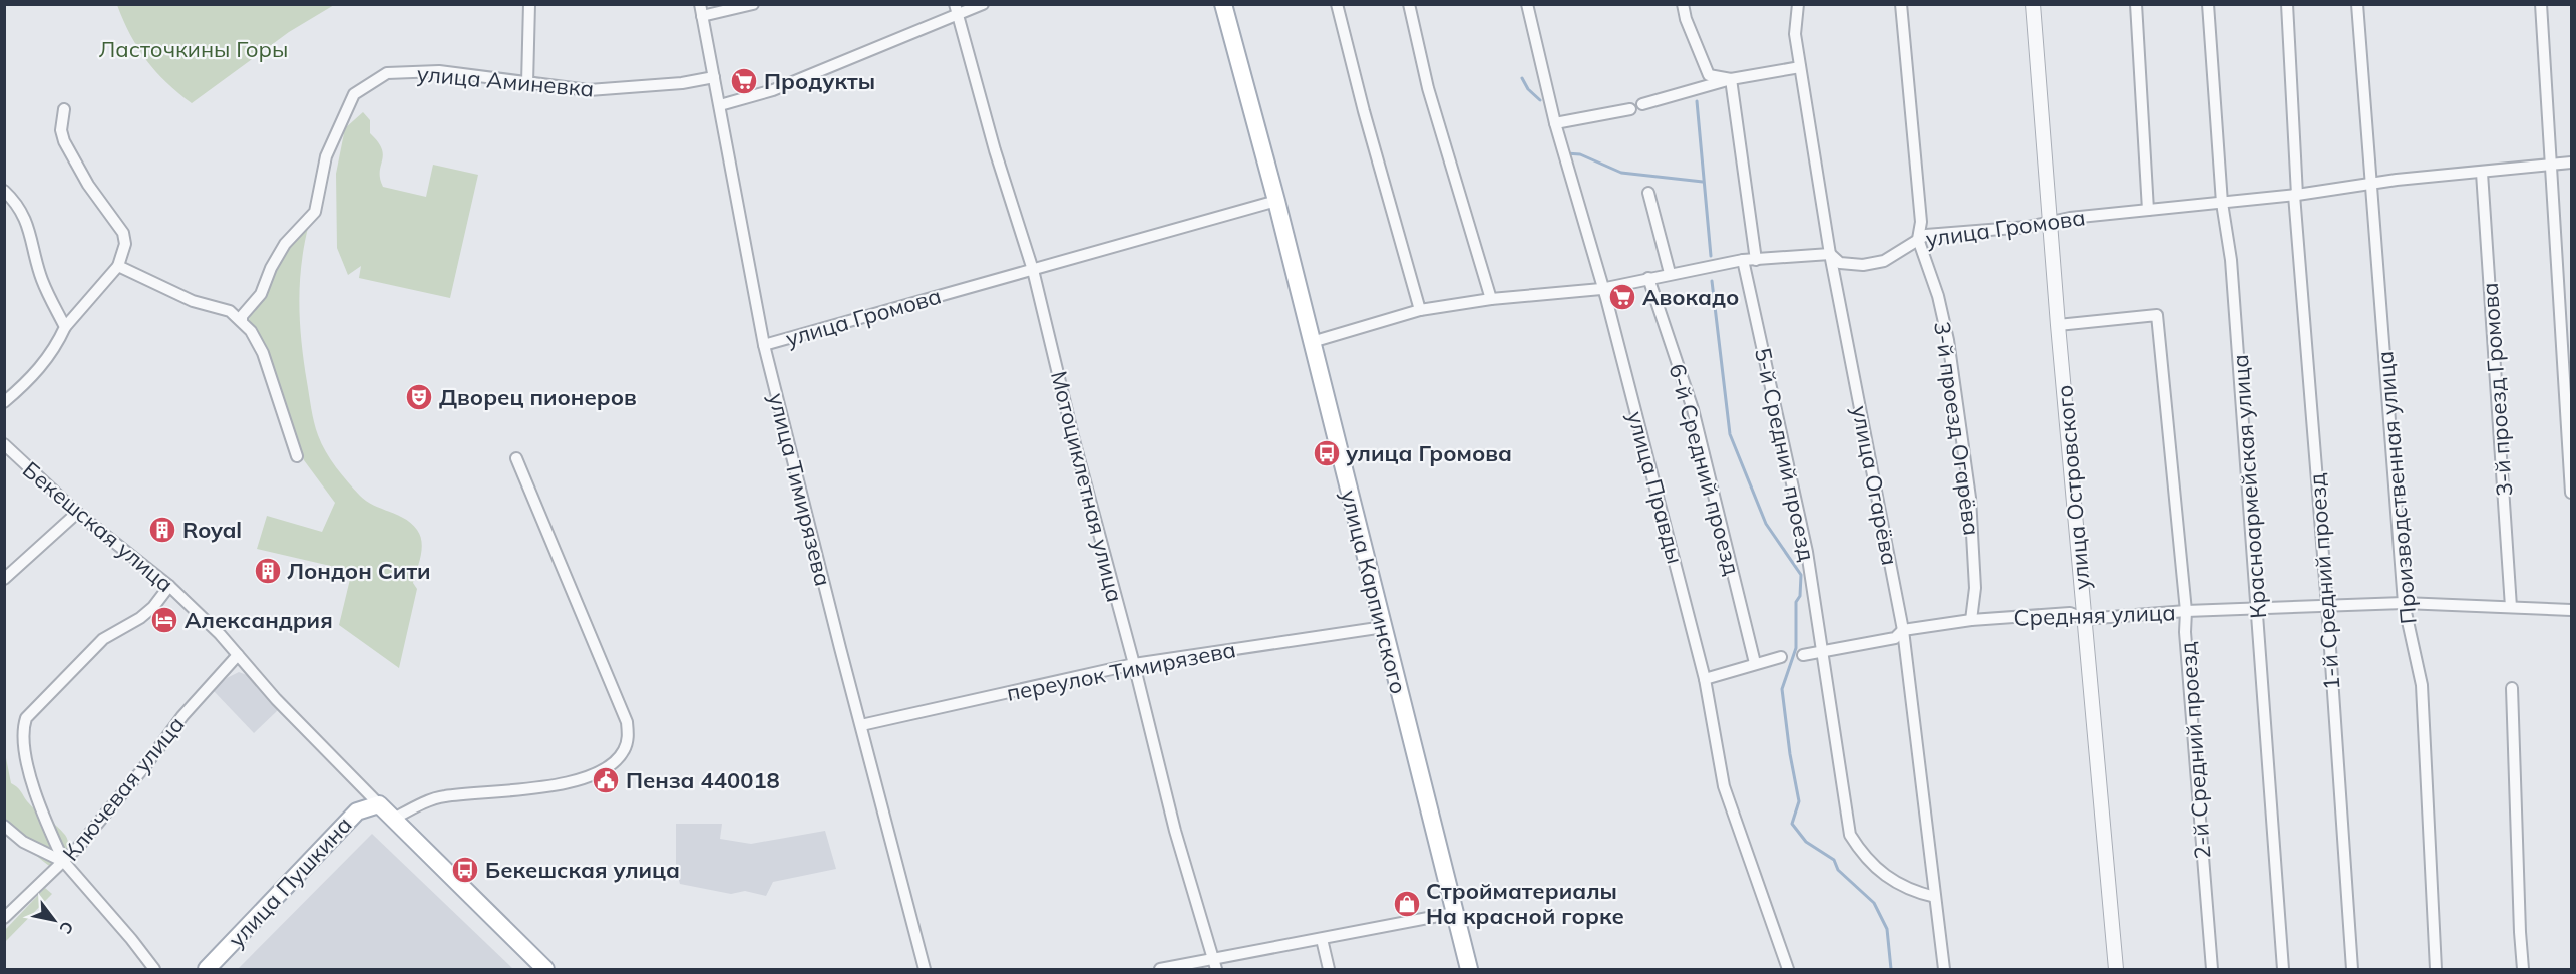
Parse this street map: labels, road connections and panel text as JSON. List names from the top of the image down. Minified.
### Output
{"streets":{"main road":["Бекешская улица","улица Карпинского","улица Пушкина"],"street":["улица Аминевка","улица Громова","3-й проезд Громова","3-й проезд Огарёва","5-й Средний проезд","6-й Средний проезд","улица Огарёва","Мотоциклетная улица","Красноармейская улица","улица Правды","улица Островского","Производственная улица","улица Тимирязева","1-й Средний проезд","Средняя улица","переулок Тимирязева","2-й Средний проезд","Ключевая улица"]},"crossings":[["улица Аминевка","улица Тимирязева"],["улица Громова","3-й проезд Громова"],["улица Громова","3-й проезд Огарёва"],["улица Громова","5-й Средний проезд"],["улица Громова","6-й Средний проезд"],["улица Громова","улица Огарёва"],["улица Громова","Мотоциклетная улица"],["улица Громова","Красноармейская улица"],["улица Громова","улица Правды"],["улица Громова","улица Островского"],["улица Громова","Производственная улица"],["улица Громова","улица Тимирязева"],["улица Громова","1-й Средний проезд"],["улица Громова","улица Карпинского"],["3-й проезд Громова","Средняя улица"],["3-й проезд Огарёва","Средняя улица"],["5-й Средний проезд","улица Огарёва"],["5-й Средний проезд","Средняя улица"],["улица Огарёва","Средняя улица"],["Мотоциклетная улица","переулок Тимирязева"],["Красноармейская улица","Средняя улица"],["улица Островского","Средняя улица"],["улица Островского","2-й Средний проезд"],["Производственная улица","Средняя улица"],["улица Тимирязева","переулок Тимирязева"],["Бекешская улица","Ключевая улица"],["Бекешская улица","улица Пушкина"],["1-й Средний проезд","Средняя улица"],["улица Карпинского","переулок Тимирязева"],["Средняя улица","2-й Средний проезд"]],"parks":["Ласточкины Горы"],"places":{"supermarket":["Продукты","Авокадо"],"theatre":["Дворец пионеров"],"bus stop":["улица Громова","Бекешская улица"],"building":["Royal","Лондон Сити"],"hotel":["Александрия"],"public building":["Пенза 440018"],"shop":["Стройматериалы На красной горке"]},"north":"bottom right"}
